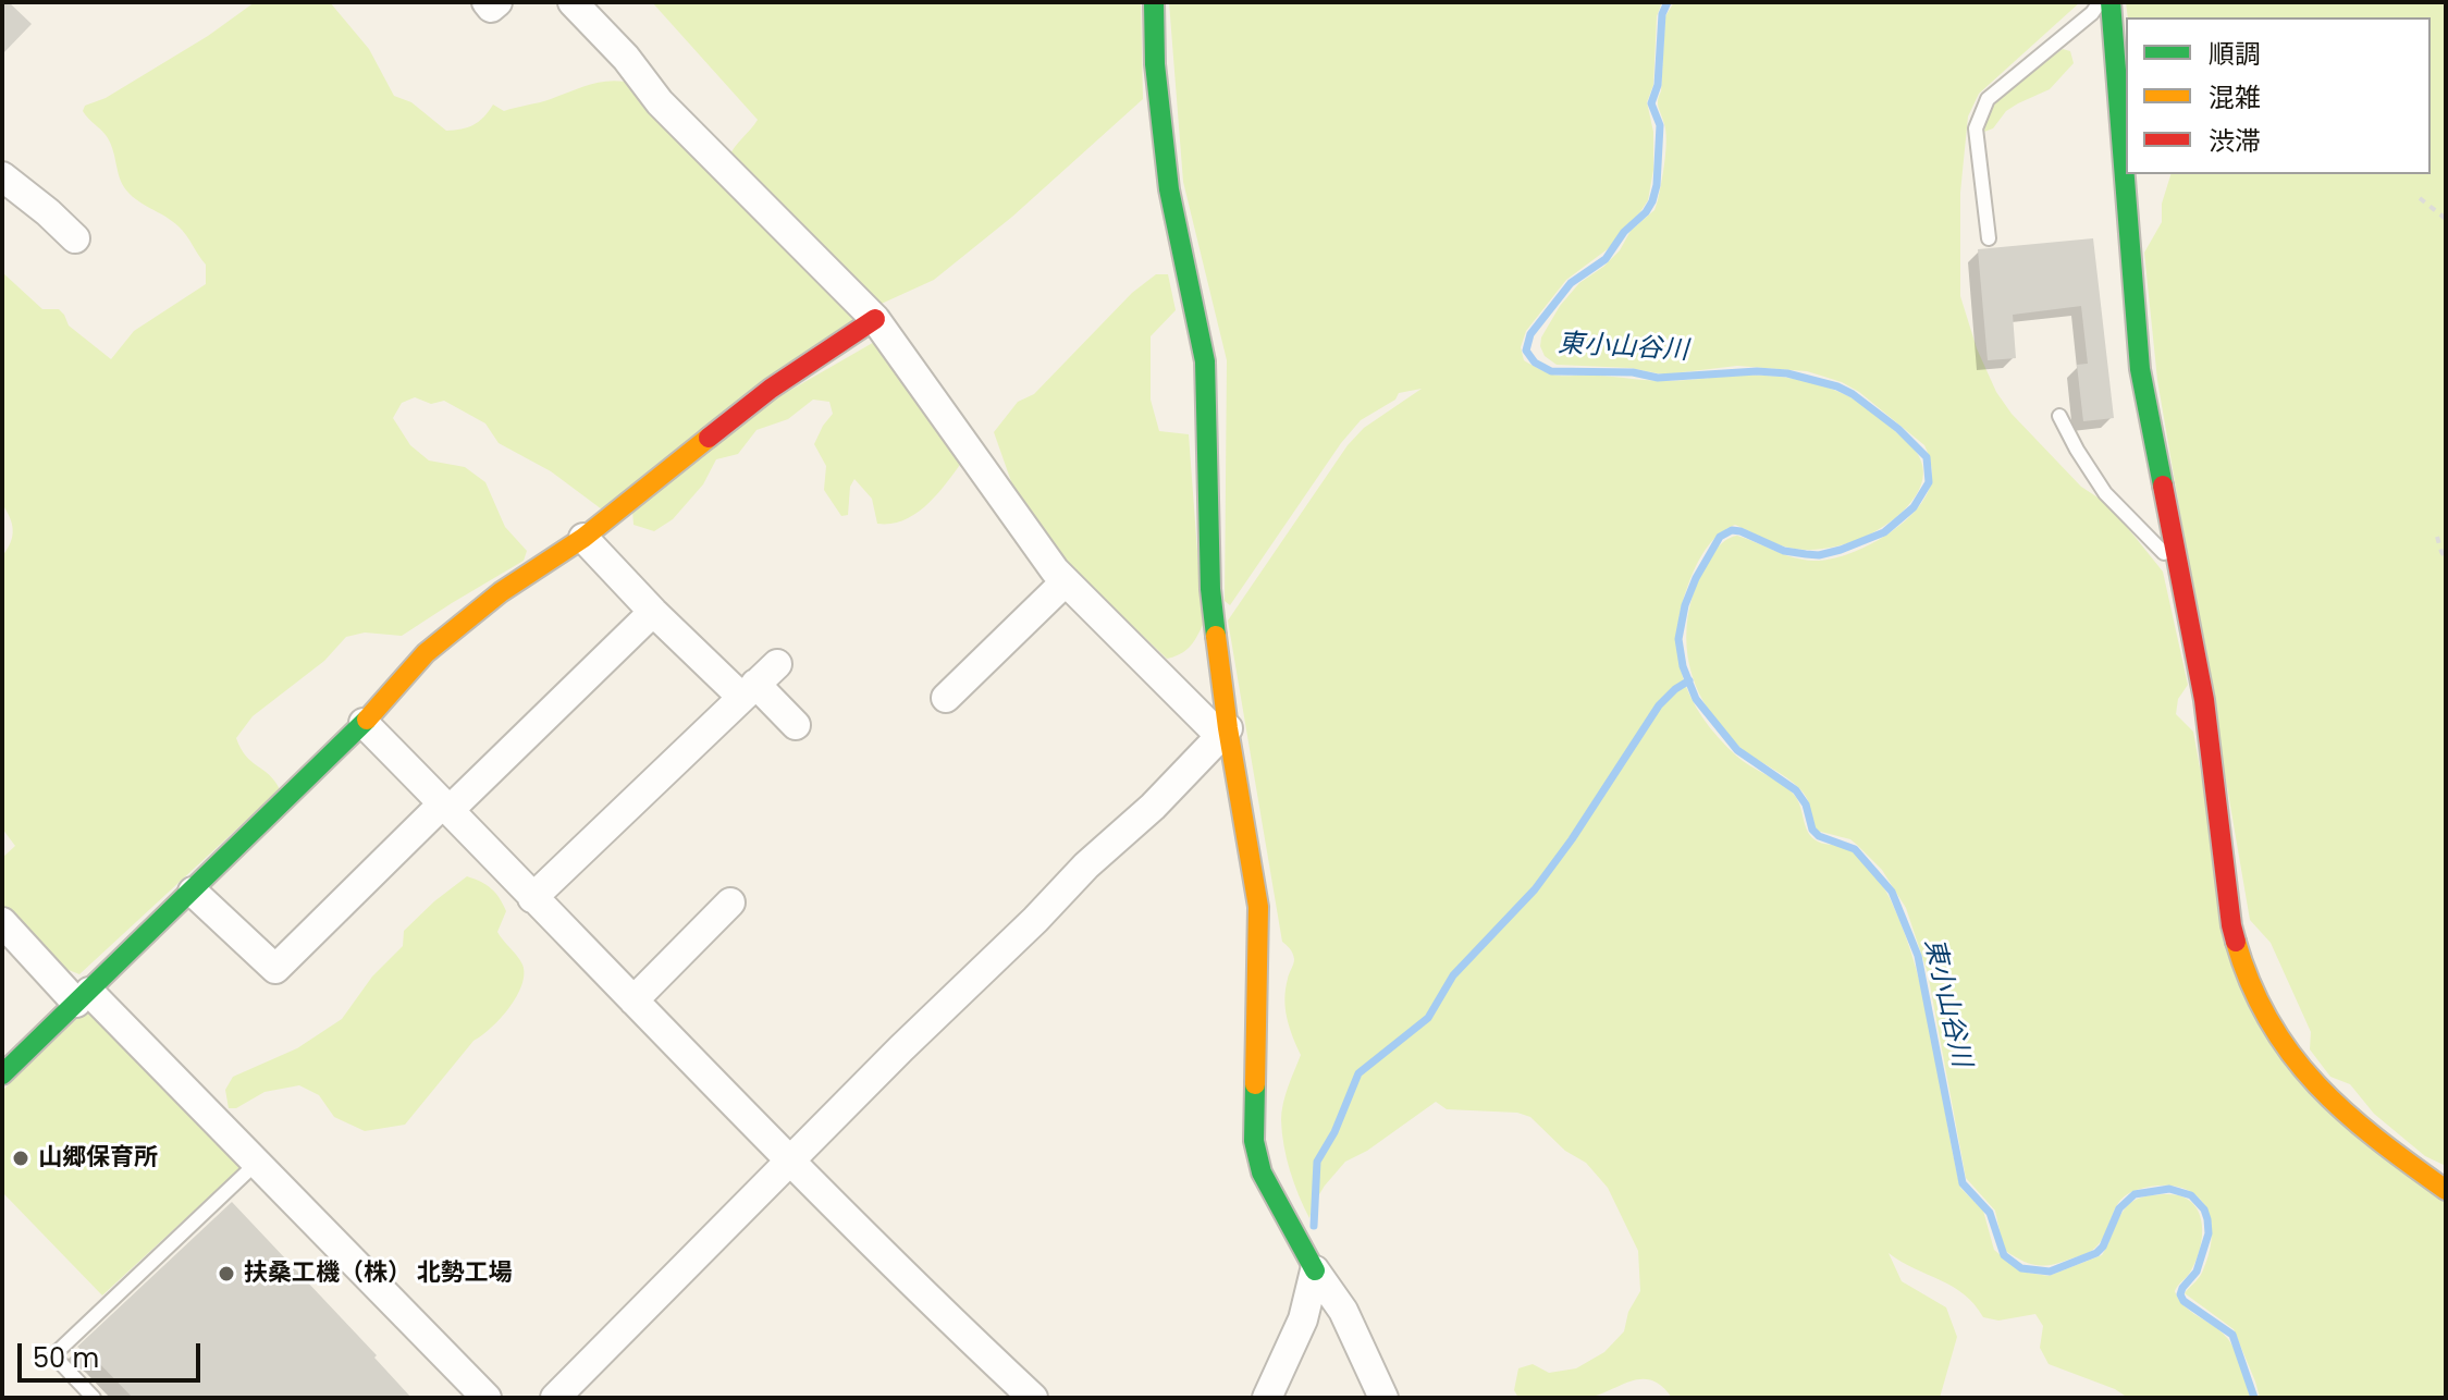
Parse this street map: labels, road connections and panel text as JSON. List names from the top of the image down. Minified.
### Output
{"water":["東小山谷川"],"places":["山郷保育所","扶桑工機（株） 北勢工場"],"legend":["順調","混雑","渋滞"],"scale_bar":"50 m"}
